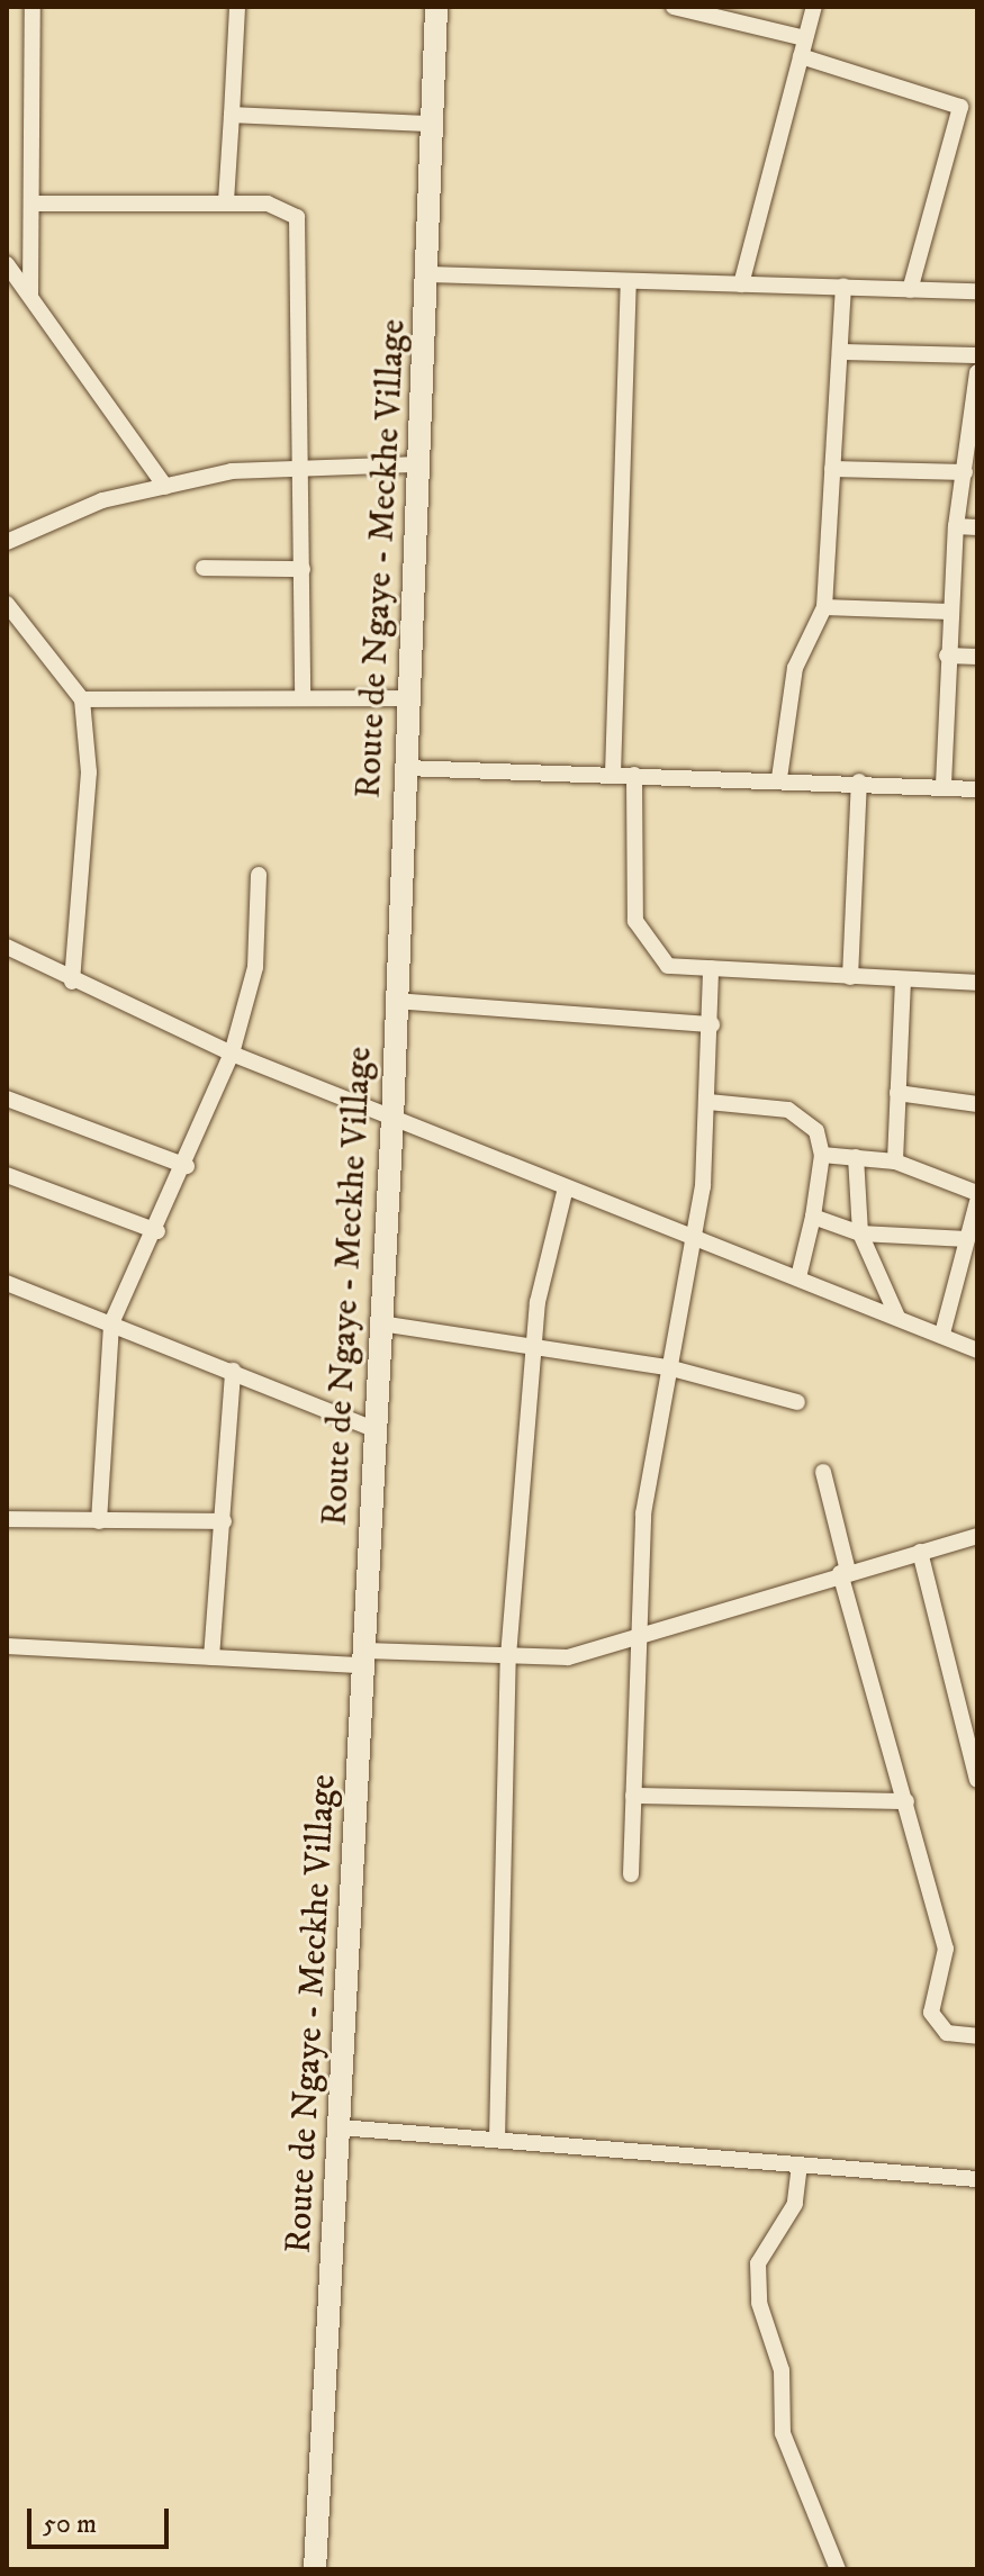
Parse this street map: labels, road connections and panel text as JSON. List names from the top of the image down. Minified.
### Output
{"streets":{"main road":["Route de Ngaye - Meckhe Village"]},"scale_bar":"50 m"}
